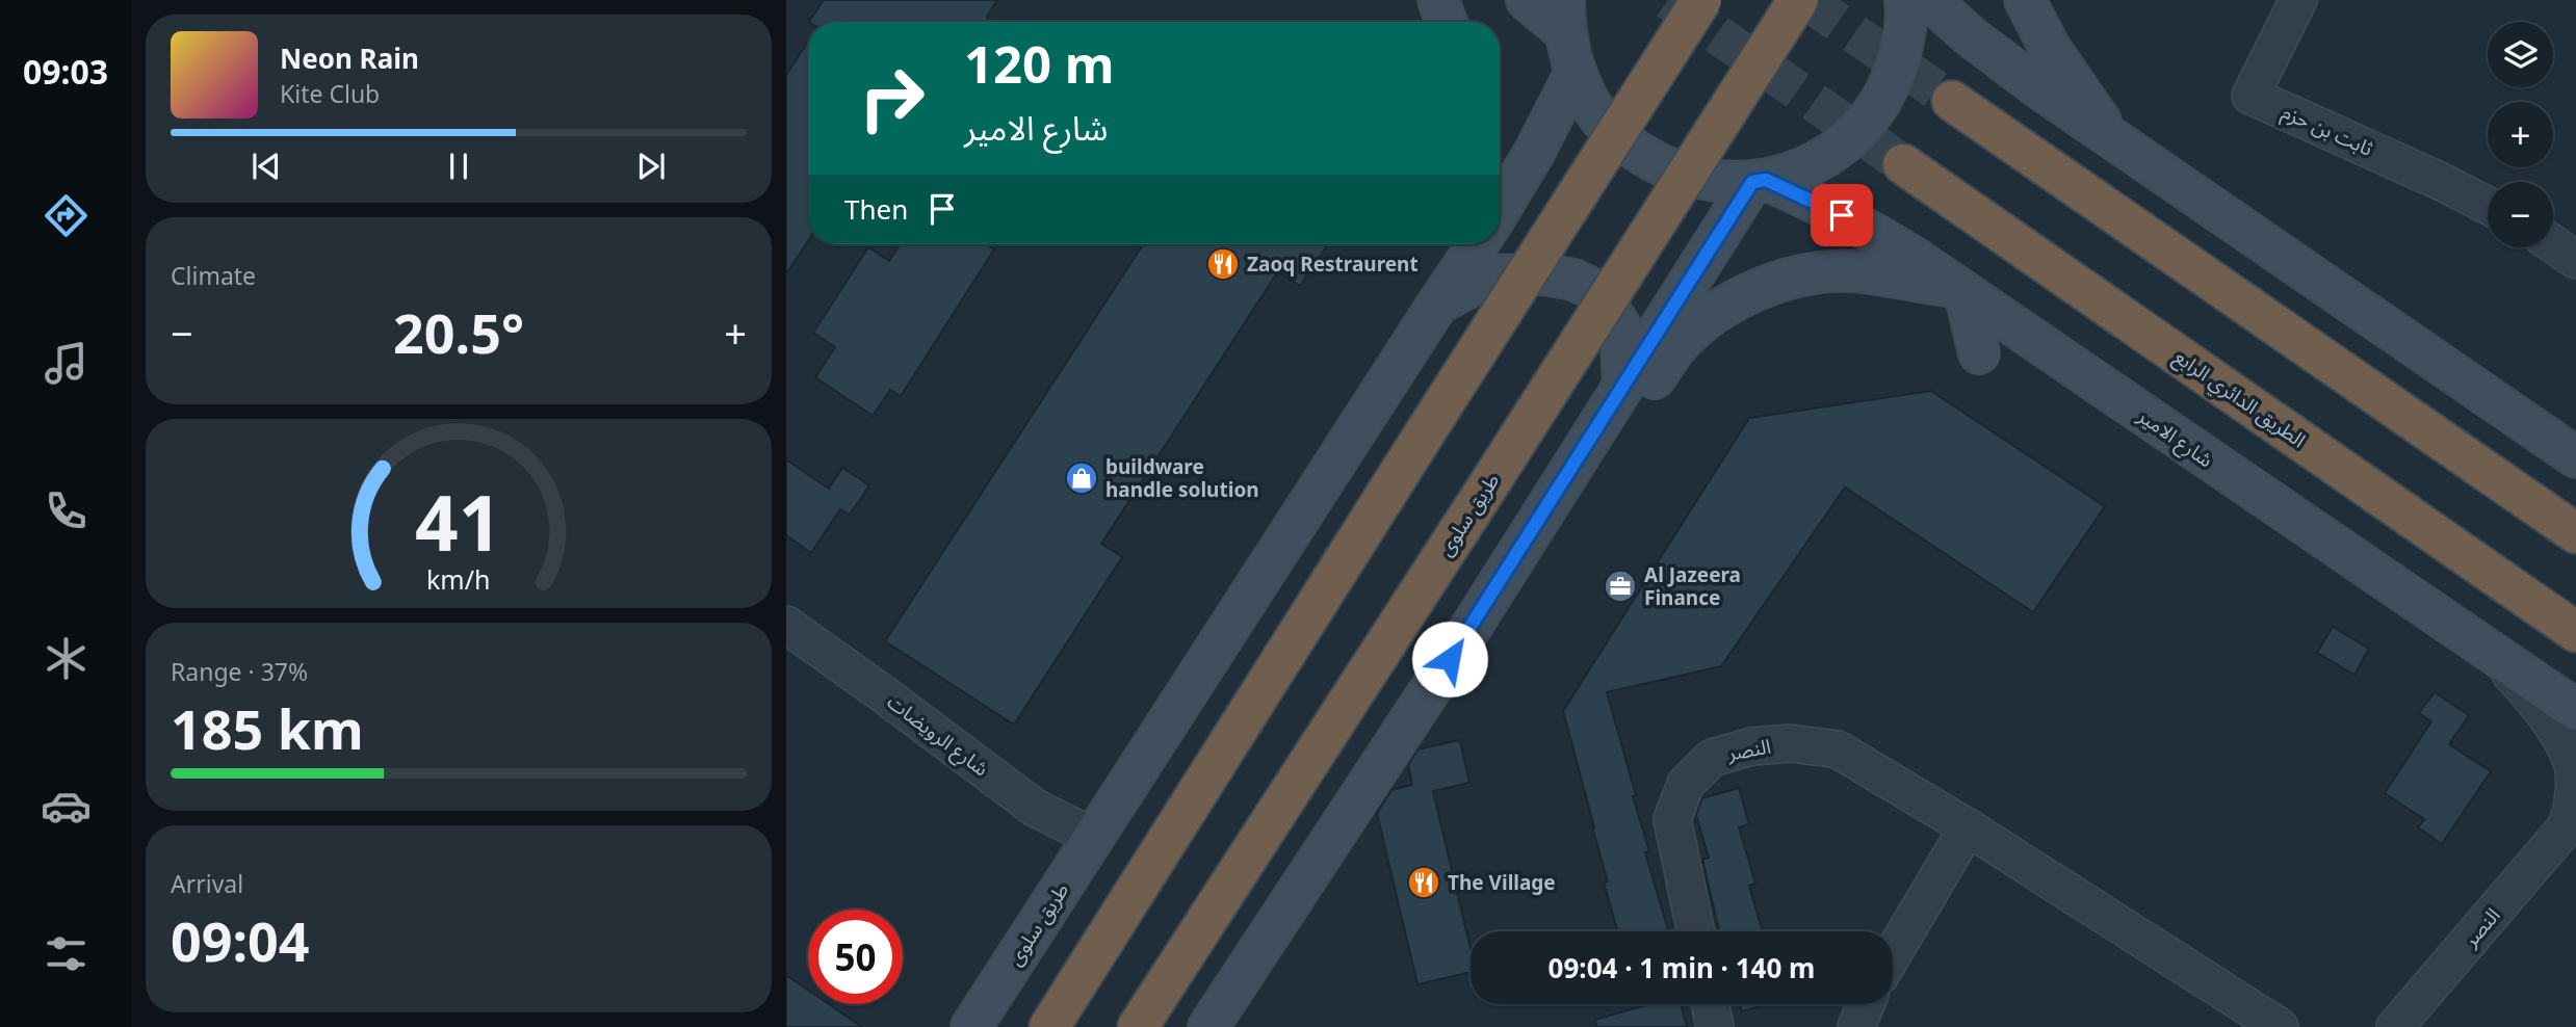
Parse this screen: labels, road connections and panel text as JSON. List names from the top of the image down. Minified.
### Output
{"streets":{"highway":["الطريق الدائري الرابع","طريق سلوى"],"main road":["شارع الامير"],"street":["ثابت بن حزم","شارع الرويضات","النصر"]},"crossings":[["شارع الامير","النصر"],["طريق سلوى","شارع الرويضات"]],"places":{"restaurant":["Zaoq Restraurent","The Village"],"shop":["buildware handle solution"],"office":["Al Jazeera Finance"]},"page":{"tabs":"09:03","map_buttons":["+","−"],"turn":["120 m","شارع الامير"],"song":["Neon Rain","Kite Club"],"then":"Then","tile":["Climate",["Range · 37%","185 km"],["Arrival","09:04"]],"heat":["−","20.5°","+"],"limit":"50","trip":"09:04 · 1 min · 140 m","gauge":["41","km/h"]}}
